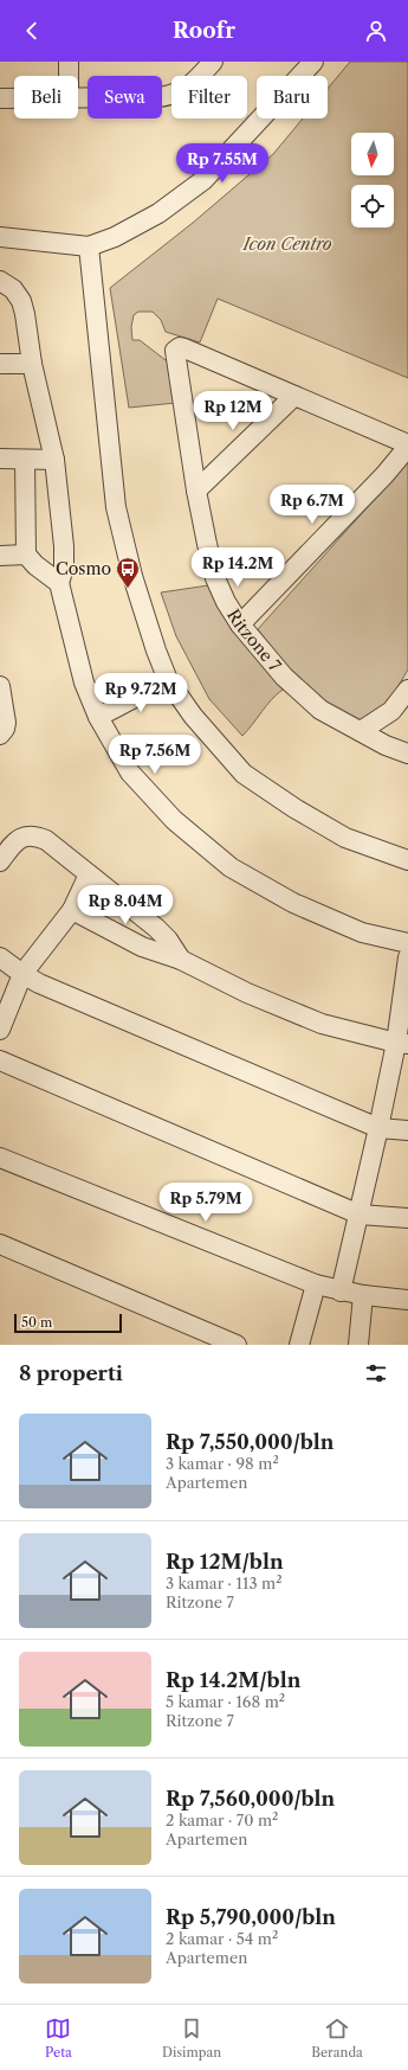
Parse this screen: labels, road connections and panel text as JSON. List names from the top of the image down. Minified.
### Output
{"streets":{"street":["Ritzone 7"]},"parks":["Icon Centro"],"places":{"bus stop":["Cosmo"]},"scale_bar":"50 m","north":"bottom","page":{"header":"Roofr","chip":["Beli","Sewa","Filter","Baru"],"price":["Rp 7.55M","Rp 12M","Rp 6.7M","Rp 14.2M","Rp 9.72M","Rp 7.56M","Rp 8.04M","Rp 5.79M"],"scale":"50 m","heading":"8 properti","list":[{"name":"Rp 7,550,000/bln","note":"3 kamar · 98 m² · Apartemen"},{"name":"Rp 12M/bln","note":"3 kamar · 113 m² · Ritzone 7"},{"name":"Rp 14.2M/bln","note":"5 kamar · 168 m² · Ritzone 7"},{"name":"Rp 7,560,000/bln","note":"2 kamar · 70 m² · Apartemen"},{"name":"Rp 5,790,000/bln","note":"2 kamar · 54 m² · Apartemen"}],"tabs":["Peta","Disimpan","Beranda"]}}
